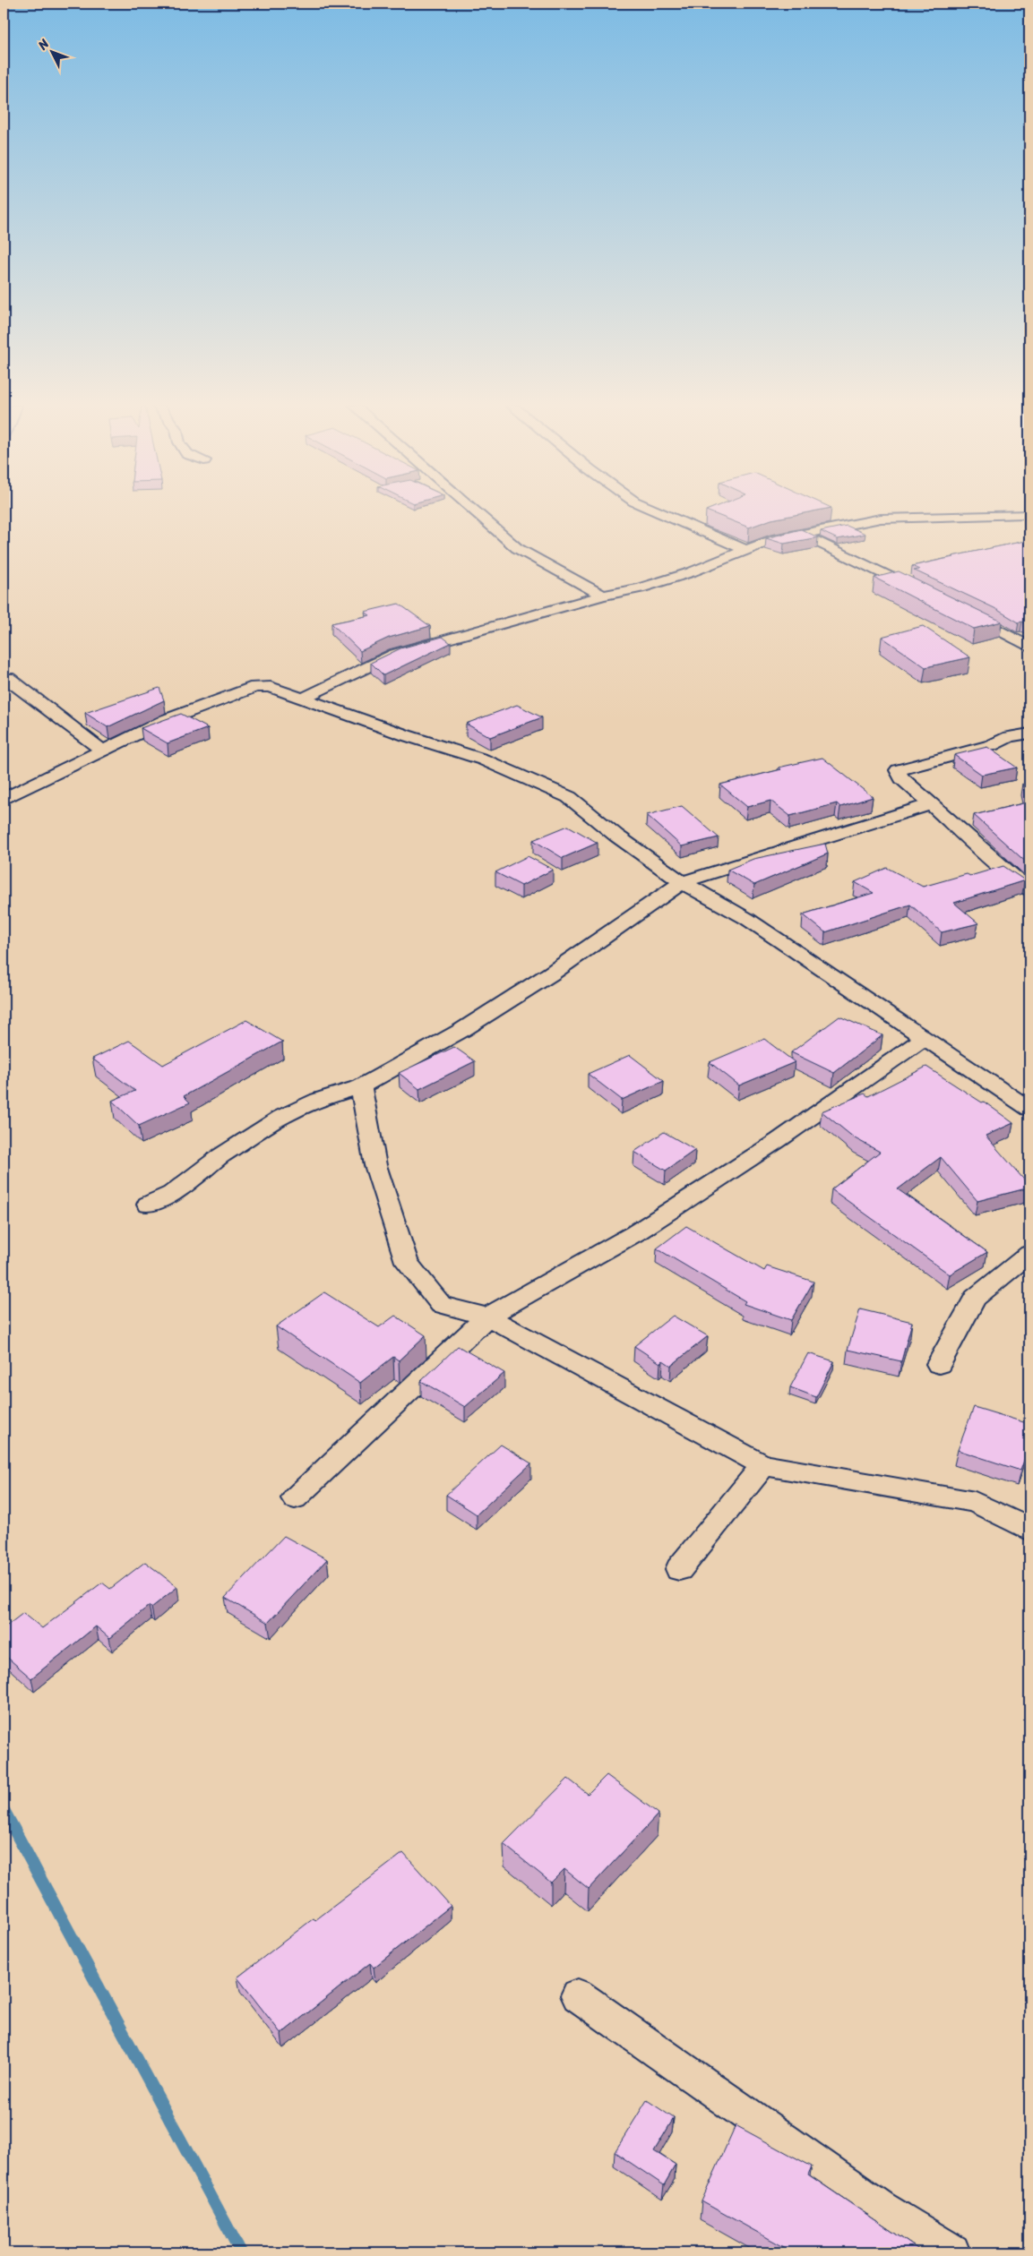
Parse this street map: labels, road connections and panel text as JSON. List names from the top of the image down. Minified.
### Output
{"north":"top left"}
